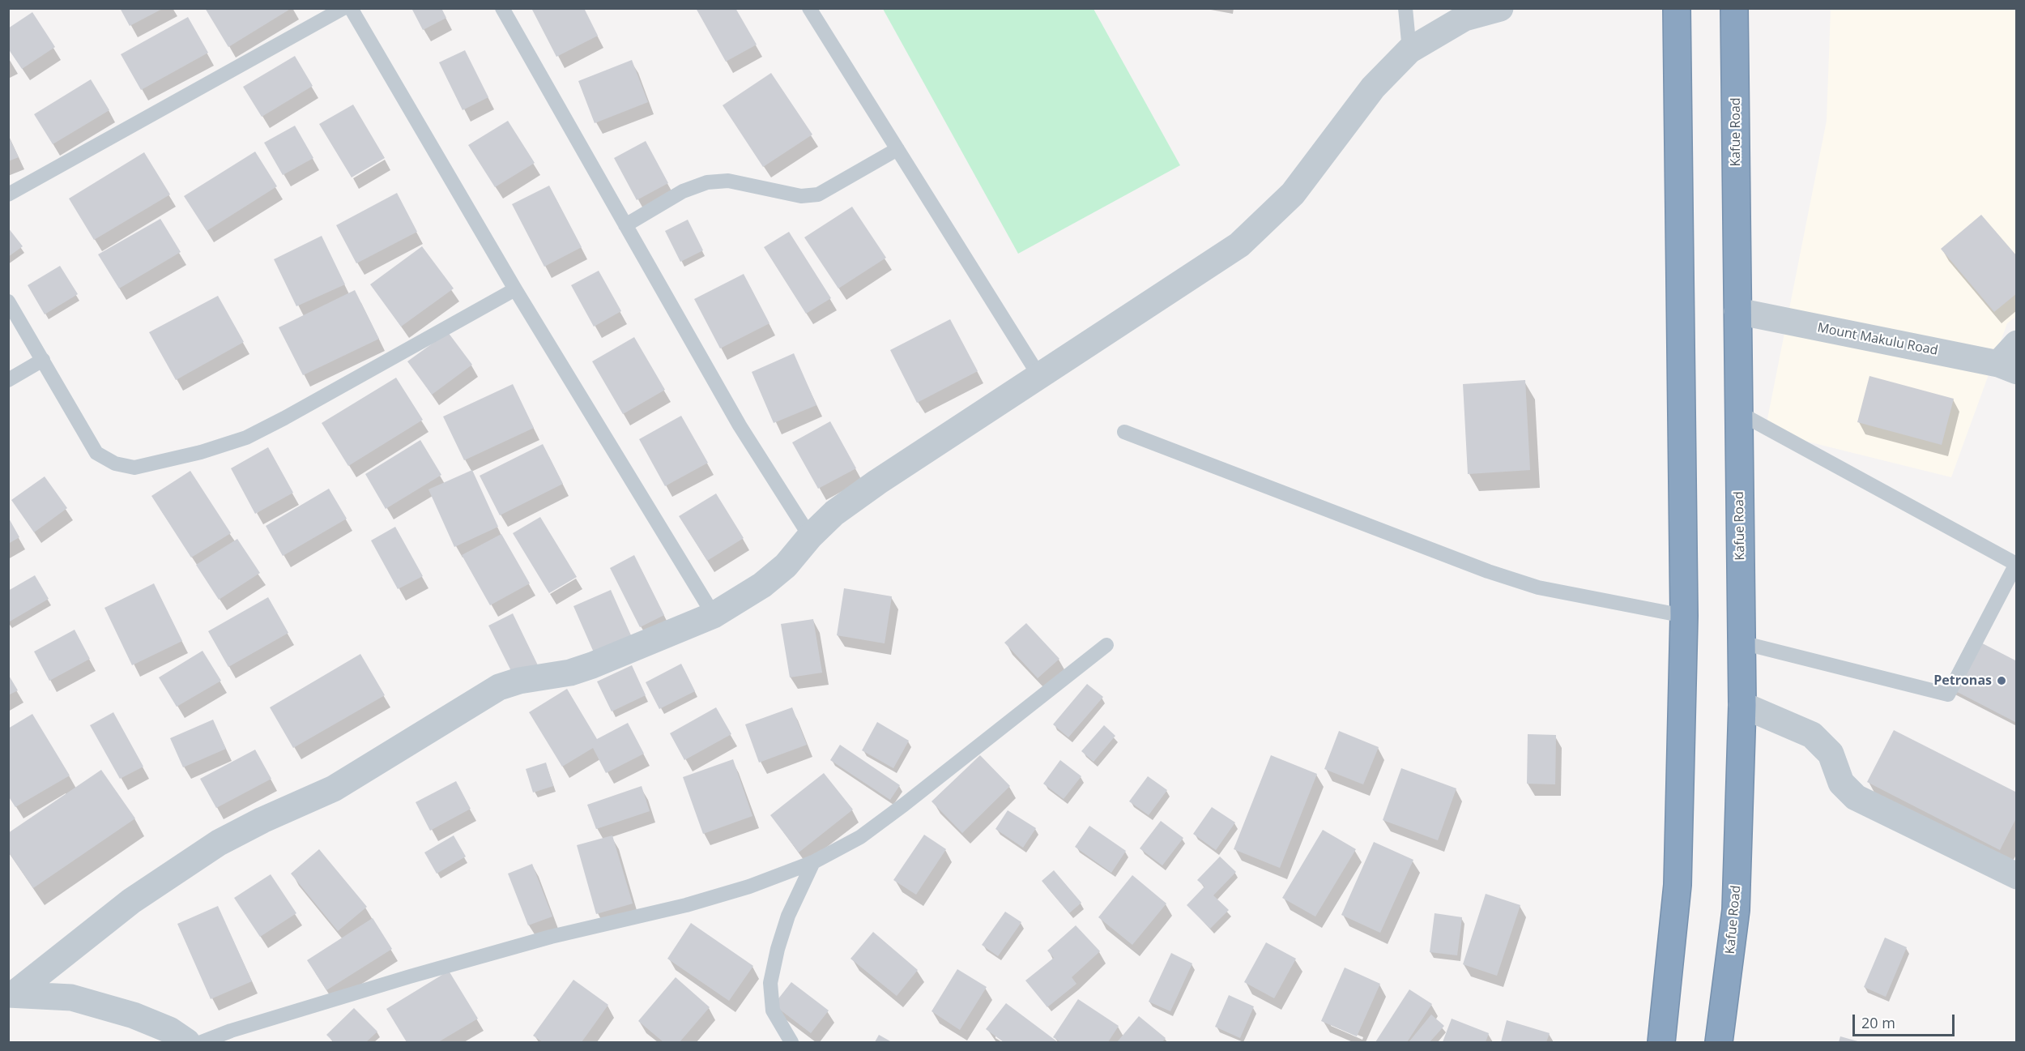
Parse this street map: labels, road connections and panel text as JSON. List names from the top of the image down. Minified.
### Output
{"streets":{"highway":["Kafue Road"],"street":["Mount Makulu Road"]},"crossings":[["Kafue Road","Mount Makulu Road"]],"places":["Petronas"],"scale_bar":"20 m"}
